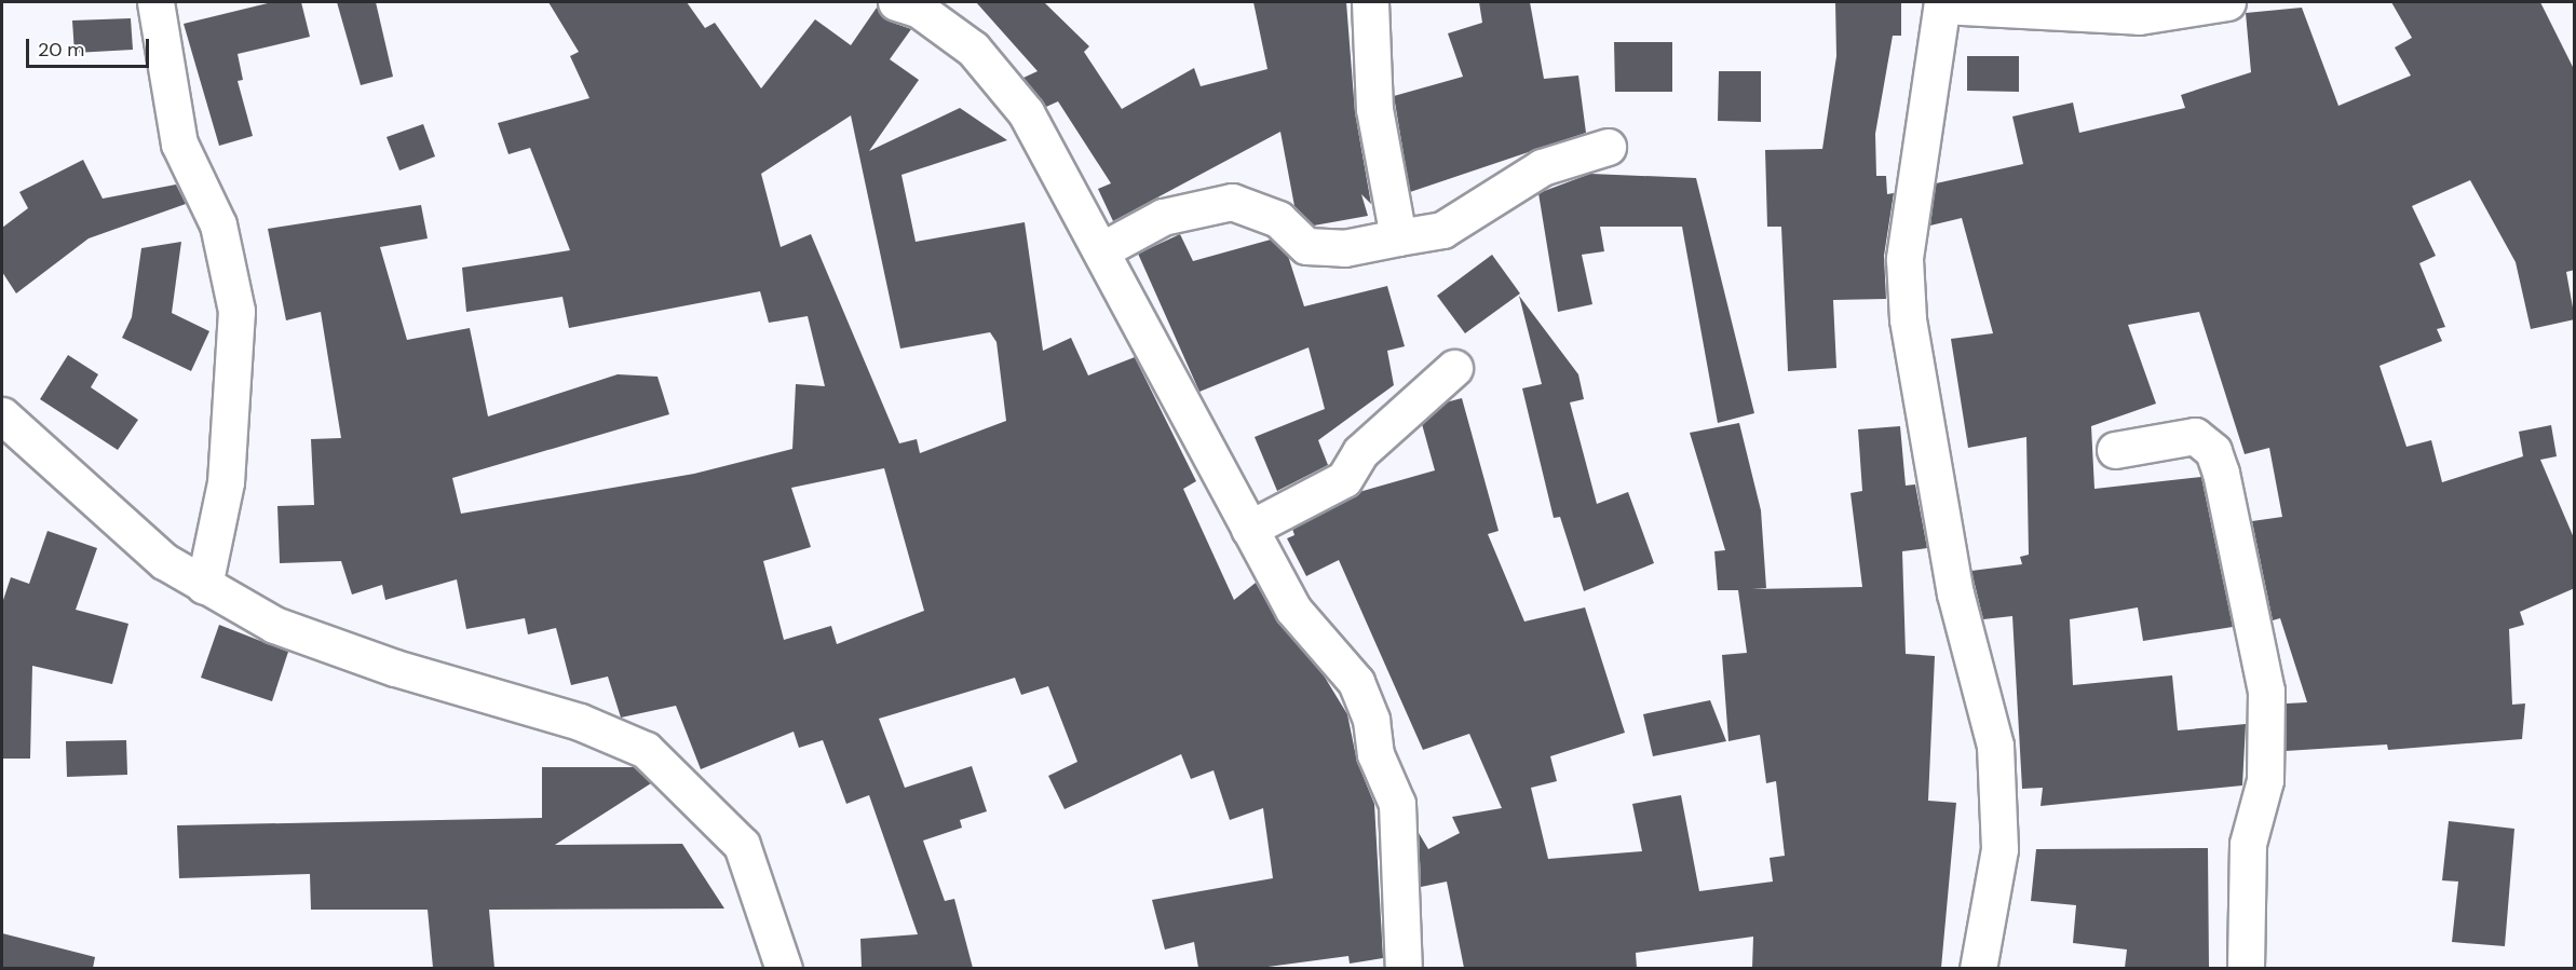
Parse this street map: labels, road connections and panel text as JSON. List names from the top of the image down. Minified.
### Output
{"scale_bar":"20 m"}
